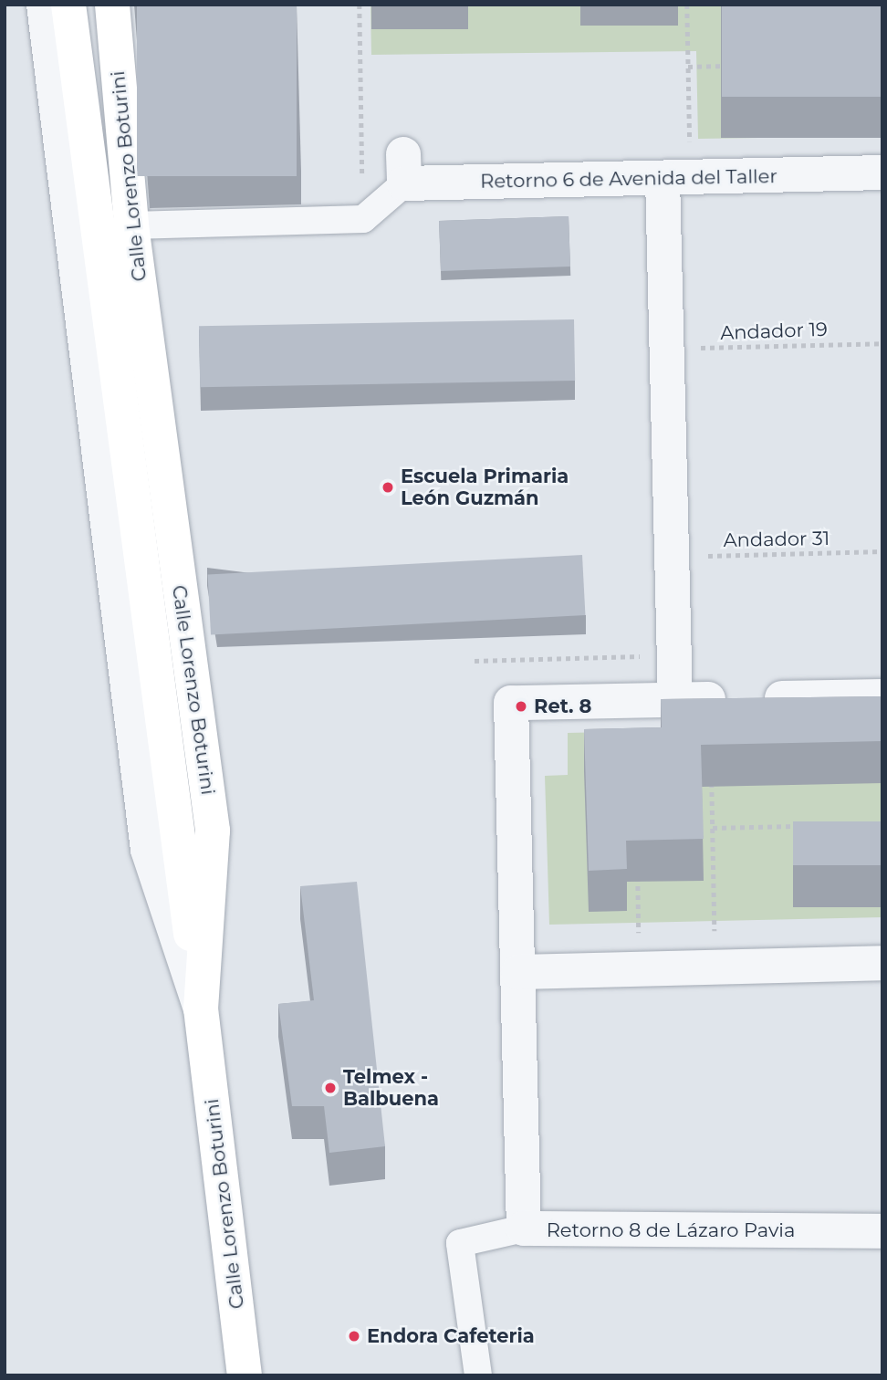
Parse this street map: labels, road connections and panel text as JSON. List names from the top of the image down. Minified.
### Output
{"streets":{"main road":["Calle Lorenzo Boturini"],"street":["Retorno 6 de Avenida del Taller","Retorno 8 de Lázaro Pavia"],"path":["Andador 19","Andador 31"]},"places":["Escuela Primaria León Guzmán","Ret. 8","Telmex - Balbuena","Endora Cafeteria"]}
